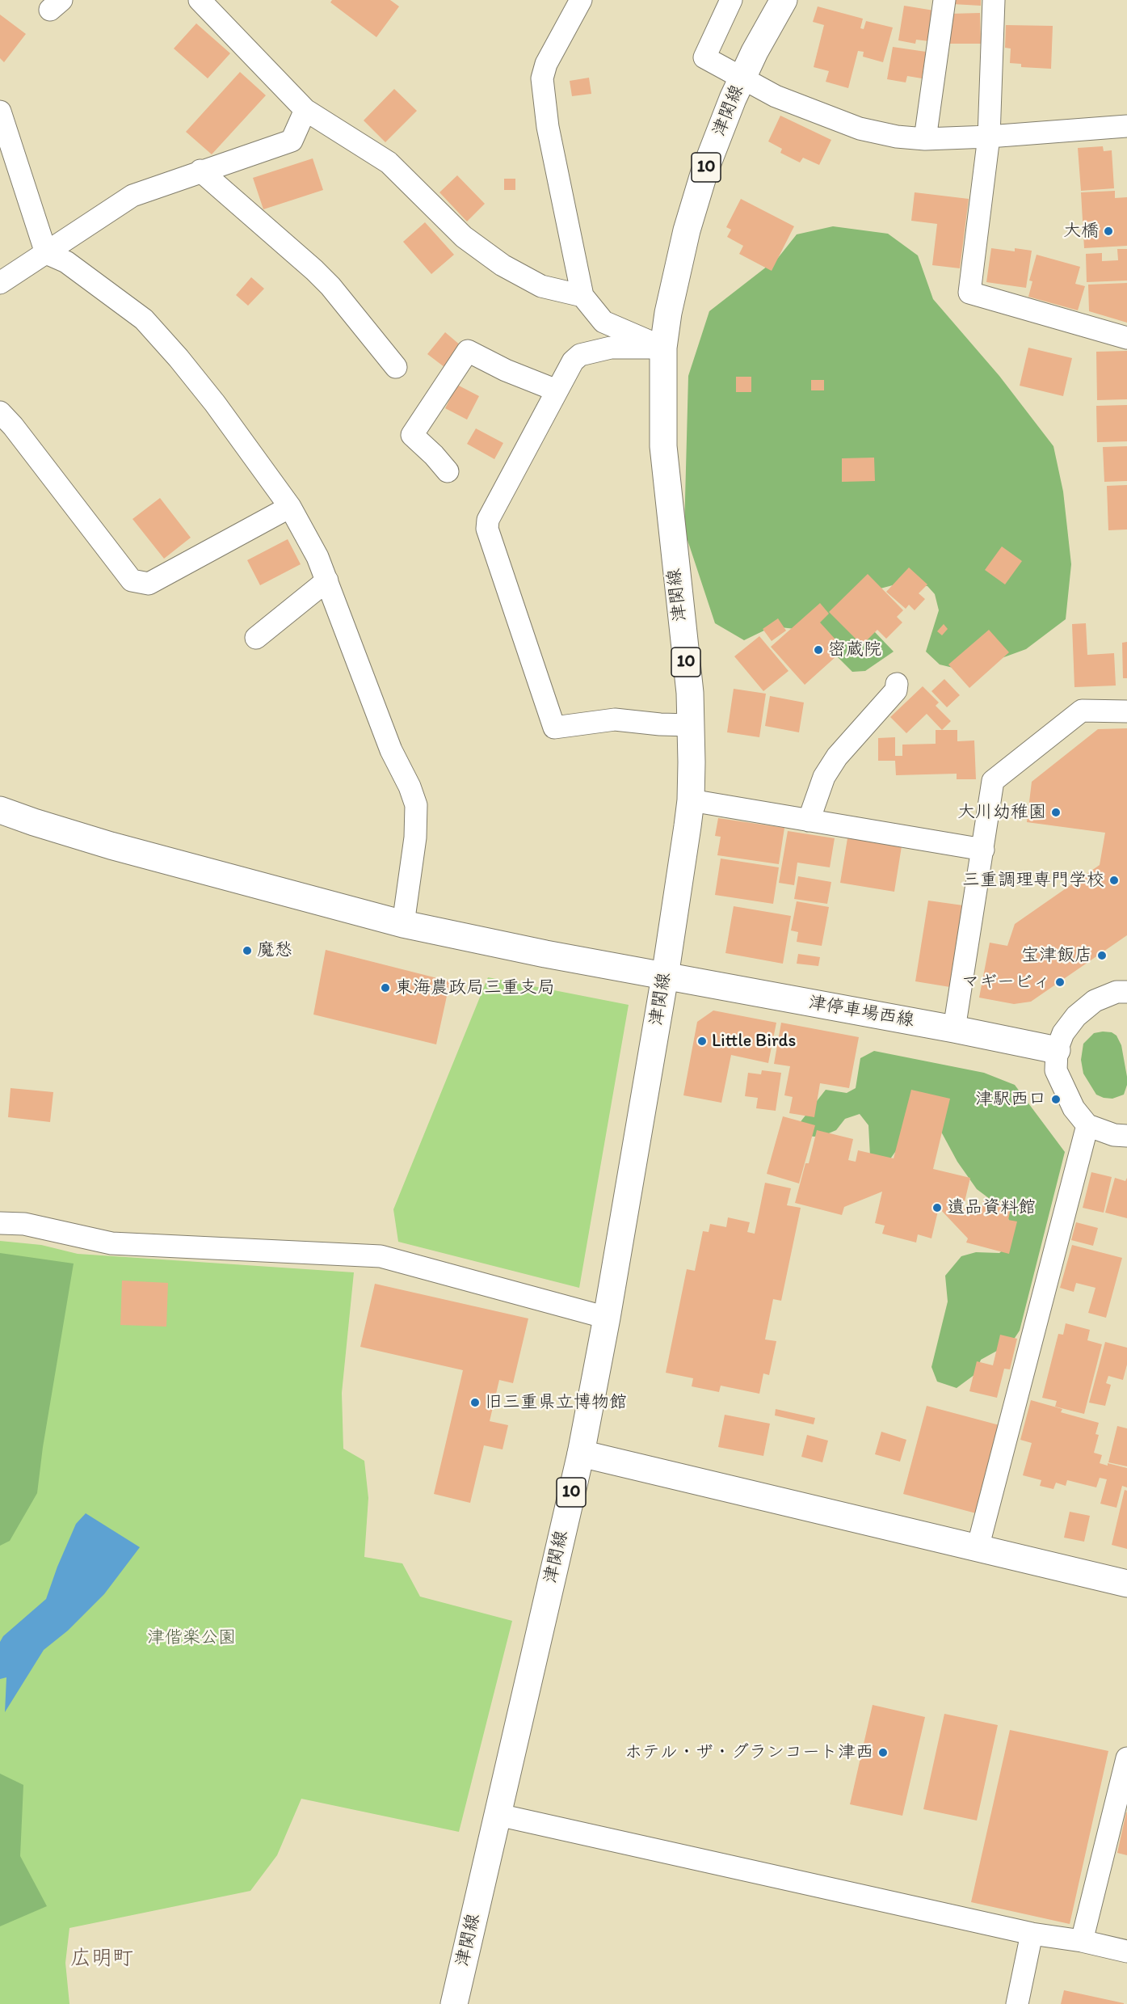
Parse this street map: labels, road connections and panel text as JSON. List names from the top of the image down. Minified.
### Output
{"streets":{"main road":["津関線","10","津停車場西線"]},"crossings":[["津関線","津停車場西線"]],"districts":["広明町"],"parks":["津偕楽公園"],"places":["大橋","密蔵院","大川幼稚園","三重調理専門学校","魔愁","宝津飯店","マギービィ","東海農政局三重支局","Little Birds","津駅西口","遺品資料館","旧三重県立博物館","ホテル・ザ・グランコート津西"]}
